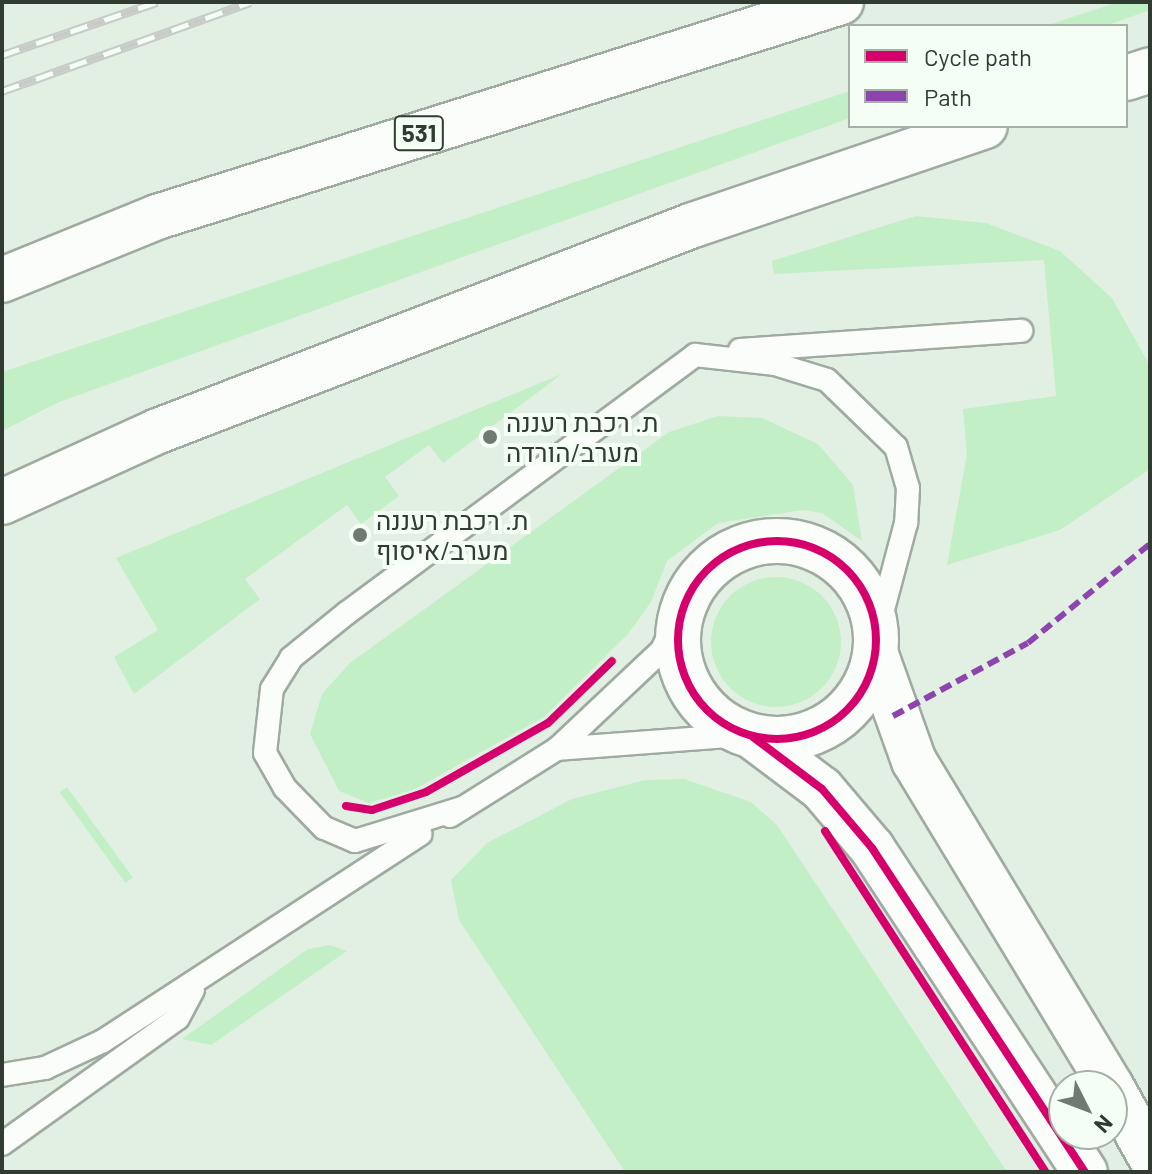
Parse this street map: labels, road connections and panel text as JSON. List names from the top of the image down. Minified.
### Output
{"streets":{"main road":["531"]},"places":["ת. רכבת רעננה מערב/הורדה","ת. רכבת רעננה מערב/איסוף"],"legend":["Cycle path","Path"],"north":"bottom right"}
